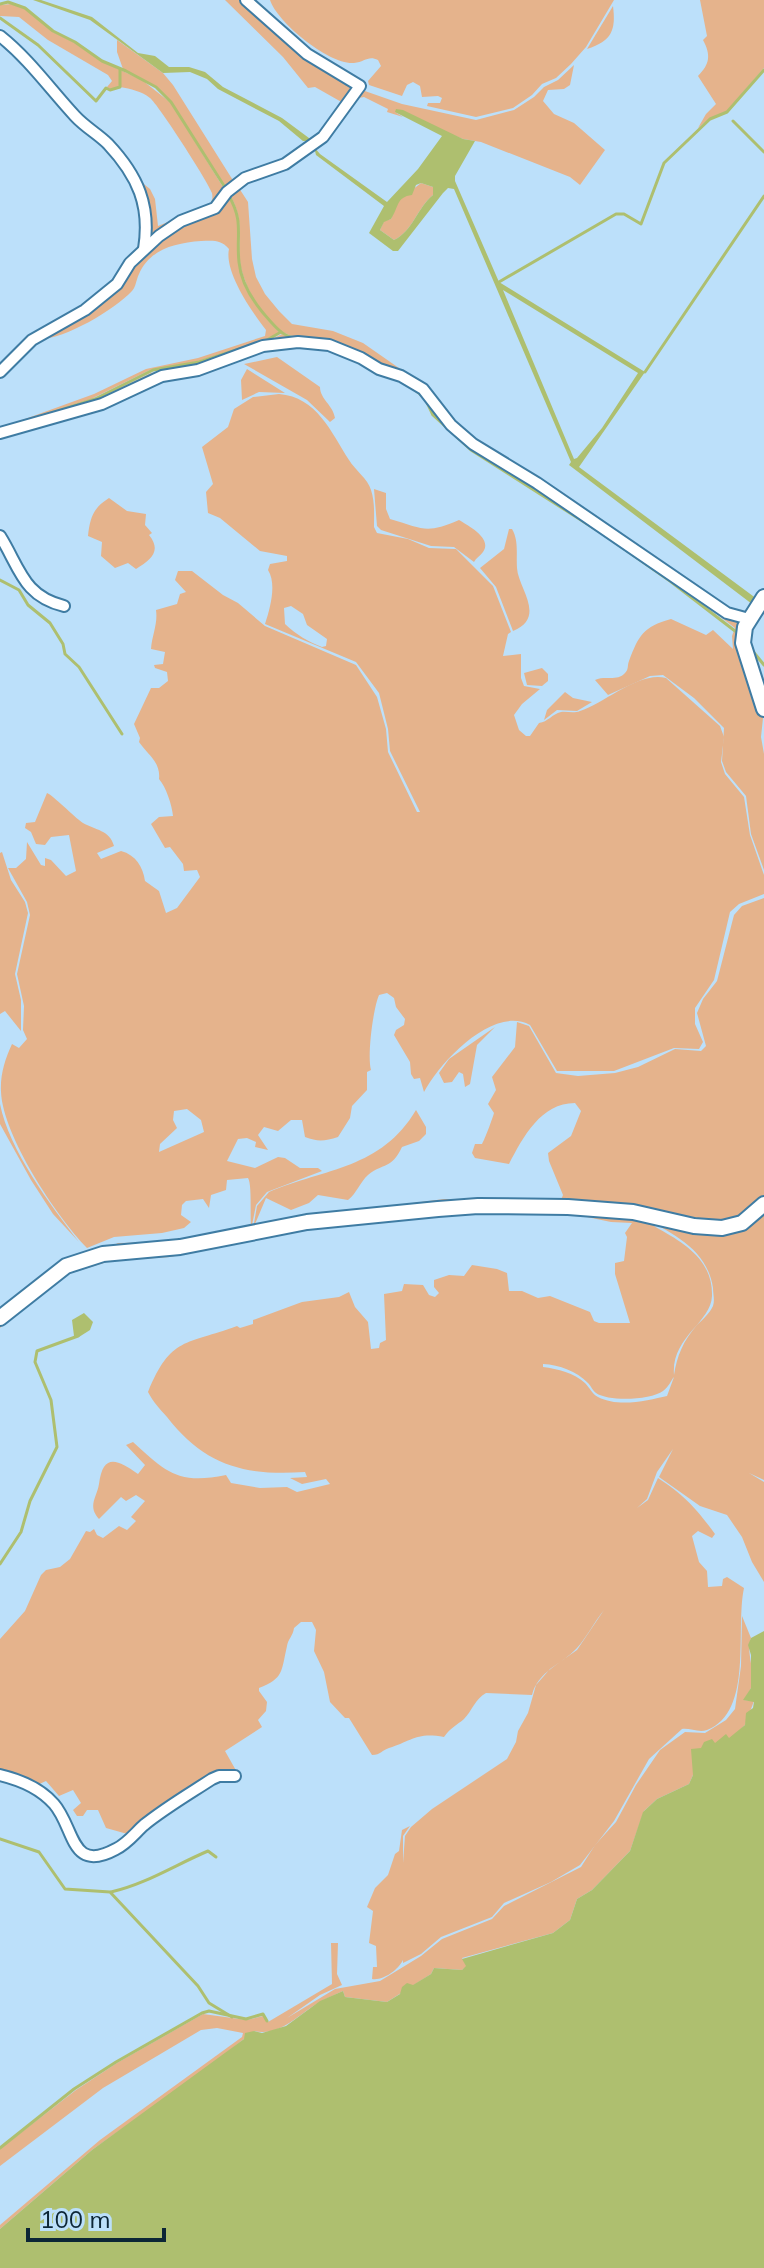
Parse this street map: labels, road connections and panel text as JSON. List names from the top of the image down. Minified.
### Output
{"scale_bar":"100 m"}
